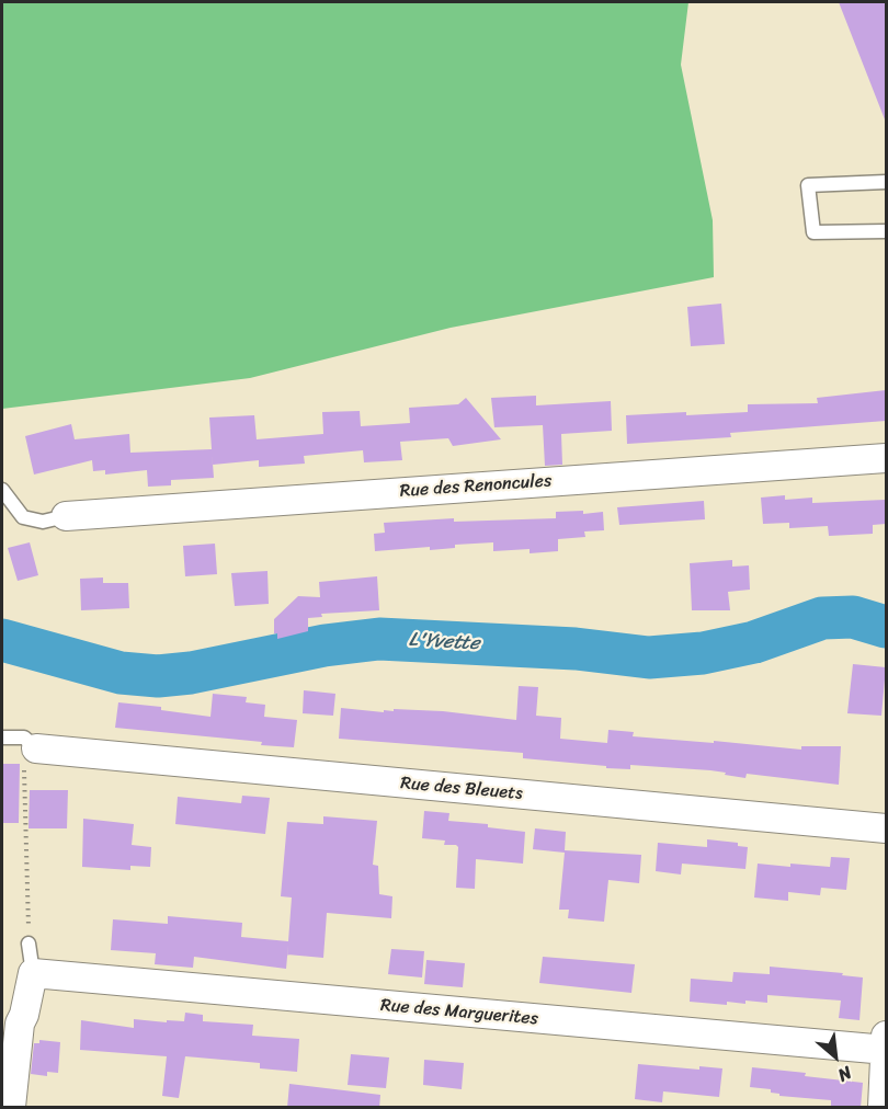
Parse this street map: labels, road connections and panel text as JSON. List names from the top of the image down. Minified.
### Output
{"streets":{"street":["Rue des Renoncules","Rue des Bleuets","Rue des Marguerites"]},"water":["L'Yvette"],"north":"bottom right"}
